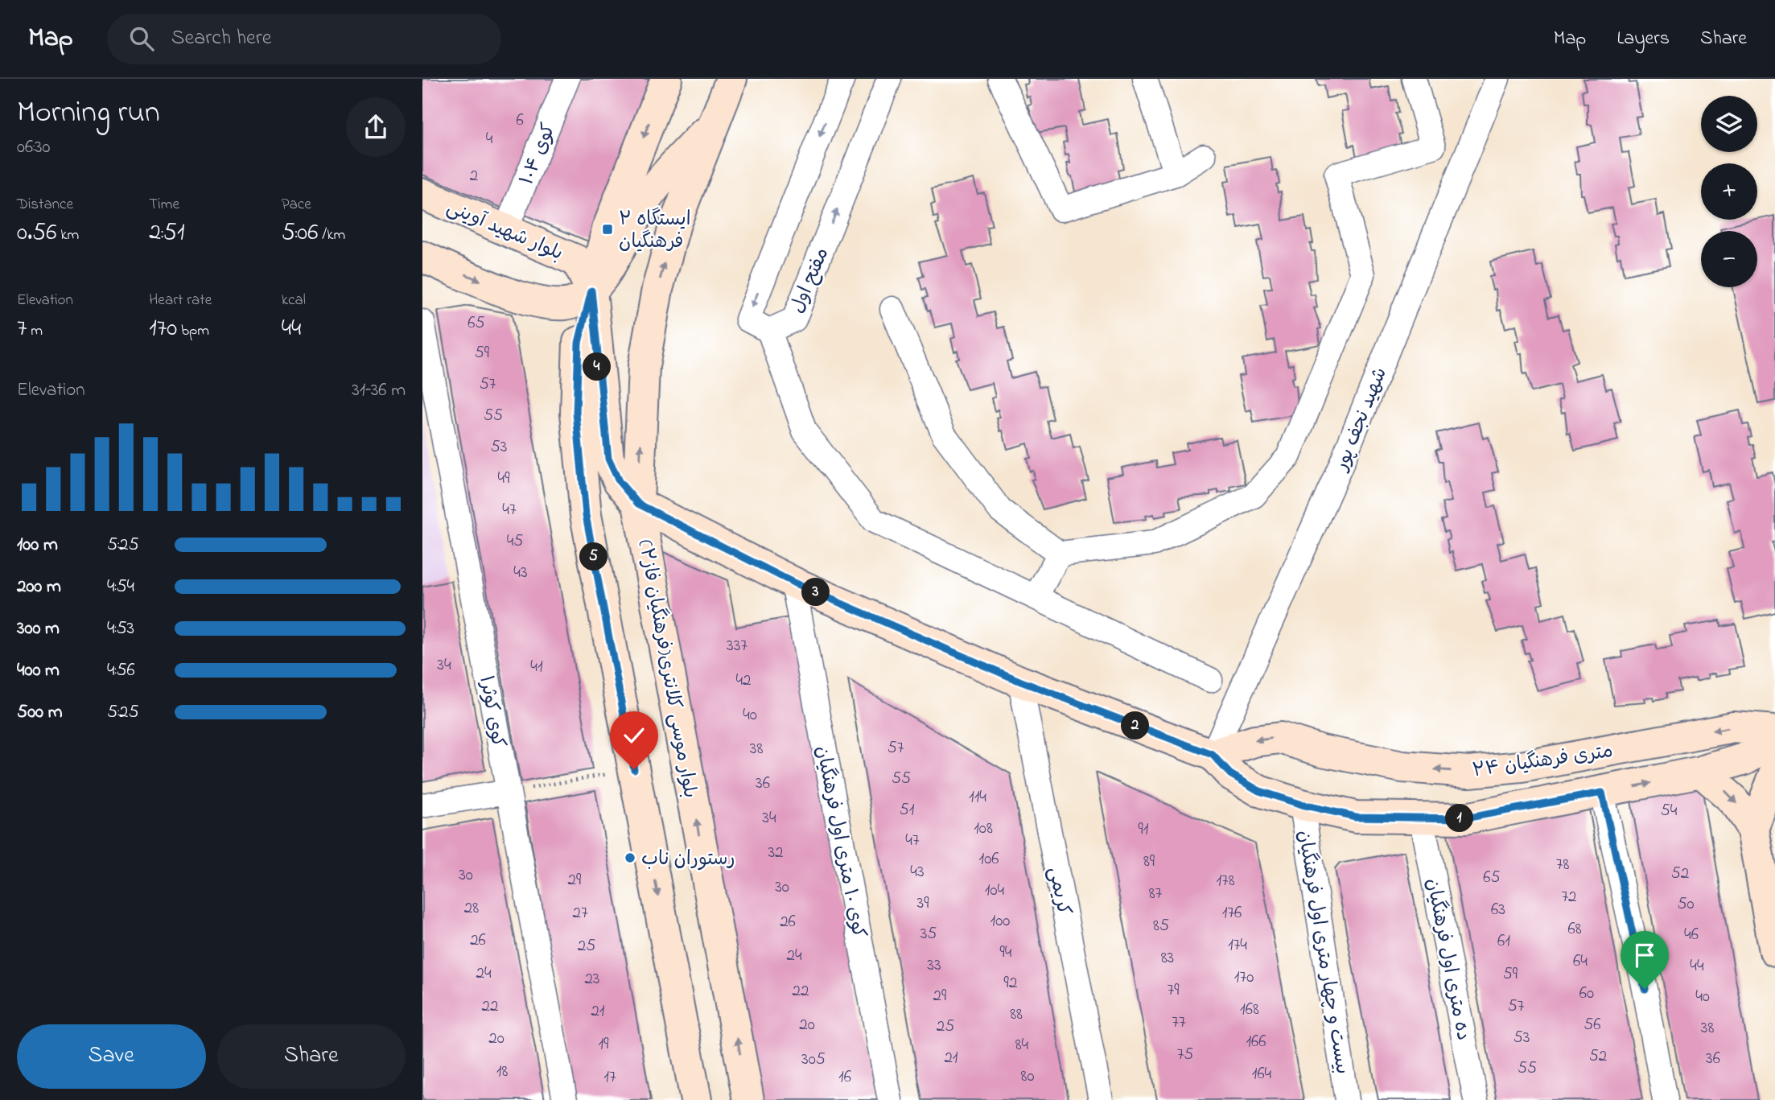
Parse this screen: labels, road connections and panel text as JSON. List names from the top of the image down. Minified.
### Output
{"streets":{"main road":["بلوار شهید آوینی","بلوار موسی کلانتری(فرهنگیان فاز۲)","۲۴ متری فرهنگیان"],"street":["کوی ۱۰۴","مفتح اول","شهید نجف پور","کوی کوثر۱","کوی ۱۰ متری اول فرهنگیان","کریمی","بیست و چهار متری اول فرهنگیان","ده متری اول فرهنگیان"]},"crossings":[["کوی ۱۰۴","بلوار شهید آوینی"],["شهید نجف پور","۲۴ متری فرهنگیان"],["بلوار موسی کلانتری(فرهنگیان فاز۲)","۲۴ متری فرهنگیان"],["۲۴ متری فرهنگیان","کوی ۱۰ متری اول فرهنگیان"],["۲۴ متری فرهنگیان","کریمی"],["۲۴ متری فرهنگیان","بیست و چهار متری اول فرهنگیان"],["۲۴ متری فرهنگیان","ده متری اول فرهنگیان"]],"places":{"transit":["ایستگاه ۲ فرهنگیان"],"other":["رستوران ناب"]},"house_numbers":["6","4","2","65","59","57","55","53","49","47","45","43","337","34","41","42","40","57","38","55","36","114","51","54","34","108","91","47","32","106","89","78","43","52","30","65","29","178","30","104","87","72","39","50","28","63","27","176","100","26","85","68","35","46","26","61","174","25","94","24","83","64","33","44","24","59","170","23","92","79","22","60","29","40","22","57","168","21","88","77","20","56","25","38","53","20","166","19","84","75","52","21","36","305","55","18","164","80","17","16"],"page":{"header":"Map","search":"Search here","nav":["Map","Layers","Share"],"heading":["Morning run","06:30"],"map_buttons":["+","−"],"stats":[["Distance","0.56 km"],["Time","2:51"],["Pace","5:06 /km"],["Elevation","7 m"],["Heart rate","170 bpm"],["kcal","44"]],"pins":["4","5","3","2","1"],"chart":["Elevation","31–36 m"],"list":[{"name":"100 m","note":"5:25"},{"name":"200 m","note":"4:54"},{"name":"300 m","note":"4:53"},{"name":"400 m","note":"4:56"},{"name":"500 m","note":"5:25"}],"buttons":["Save","Share"]}}
